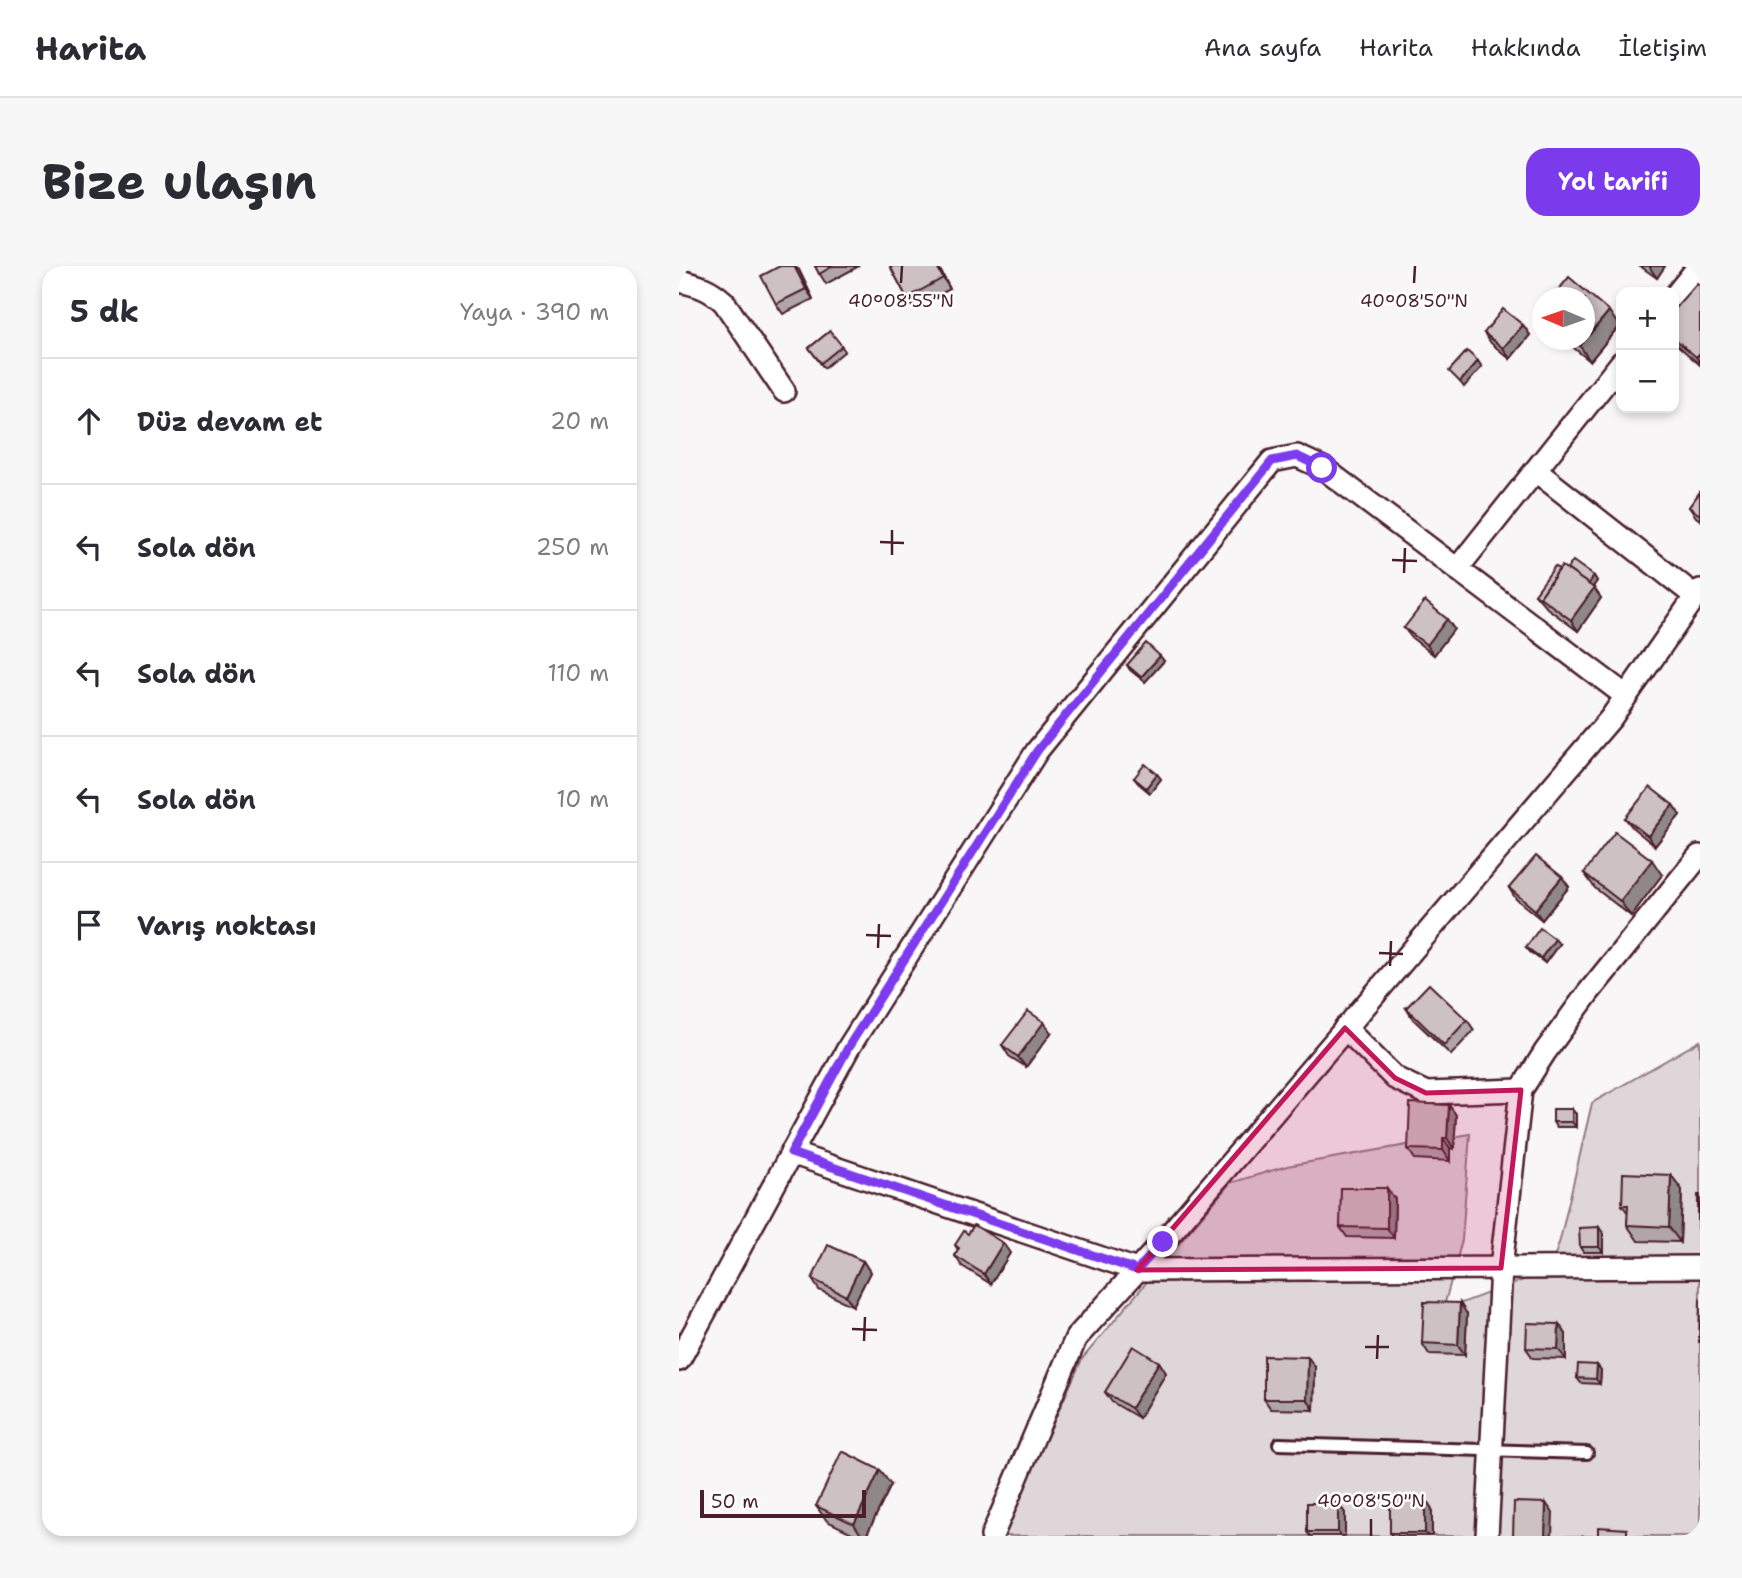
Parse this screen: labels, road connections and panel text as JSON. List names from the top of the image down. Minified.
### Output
{"scale_bar":"50 m","north":"left","page":{"header":"Harita","nav":["Ana sayfa","Harita","Hakkında","İletişim"],"buttons":"Yol tarifi","title":"Bize ulaşın","heading":["5 dk","Yaya · 390 m"],"map_buttons":["+","−"],"list":[["Düz devam et","20 m"],["Sola dön","250 m"],["Sola dön","110 m"],["Sola dön","10 m"],"Varış noktası"],"scale":"50 m"},"coordinates":["40°08'55\"N","40°08'50\"N"]}
